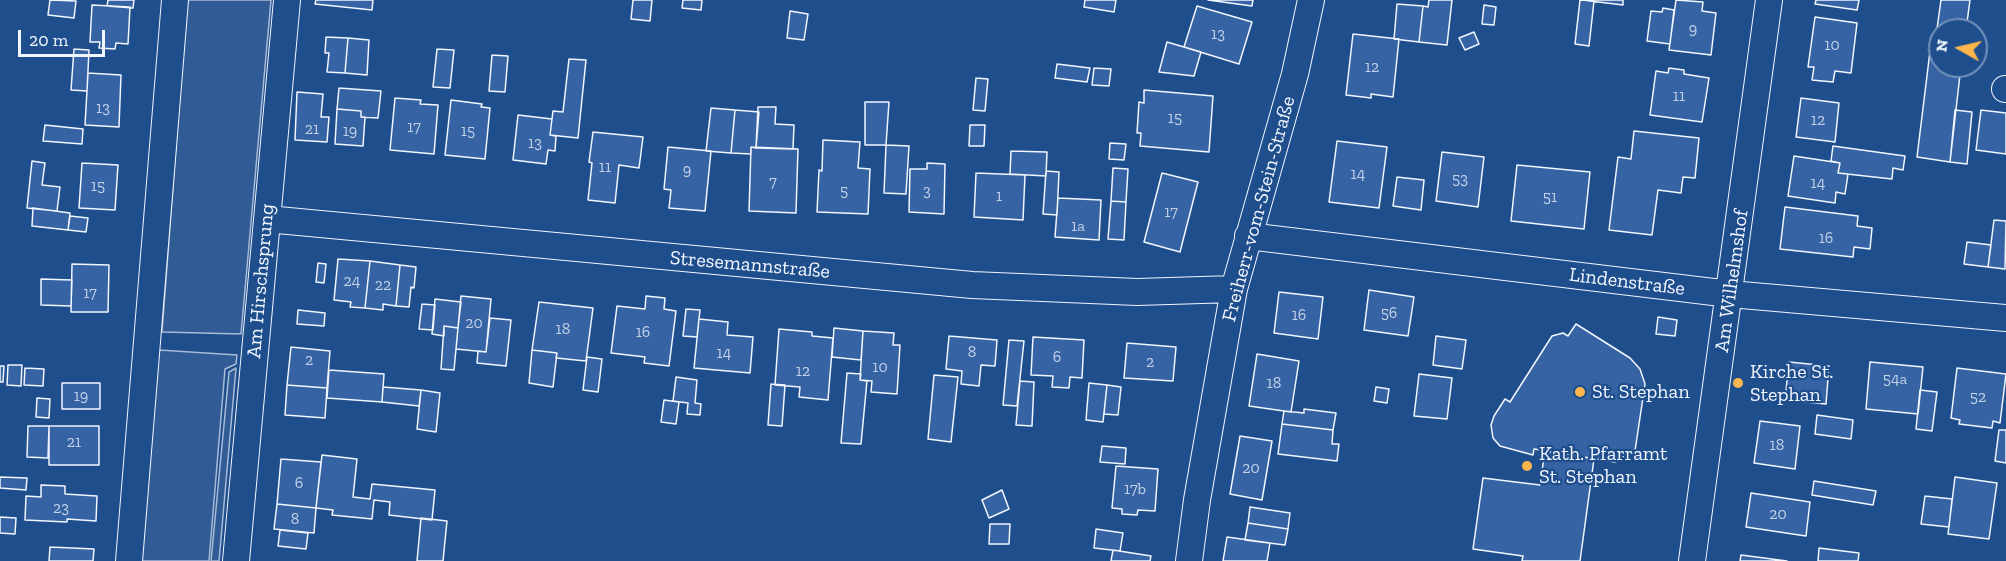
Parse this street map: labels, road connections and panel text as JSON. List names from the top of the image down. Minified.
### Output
{"streets":{"street":["Freiherr-vom-Stein-Straße","Stresemannstraße","Am Hirschsprung","Am Wilhelmshof","Lindenstraße"]},"crossings":[["Freiherr-vom-Stein-Straße","Stresemannstraße"],["Freiherr-vom-Stein-Straße","Lindenstraße"],["Stresemannstraße","Am Hirschsprung"],["Am Wilhelmshof","Lindenstraße"]],"places":["Kirche St. Stephan","St. Stephan","Kath. Pfarramt St. Stephan"],"house_numbers":["9","13","10","12","11","13","15","12","17","21","19","15","13","11","9","14","53","7","14","15","5","3","1","51","17","1a","16","24","22","17","56","16","20","18","16","8","14","6","2","2","10","12","54a","18","19","52","21","18","20","6","17b","23","20","8"],"scale_bar":"20 m","north":"left"}
